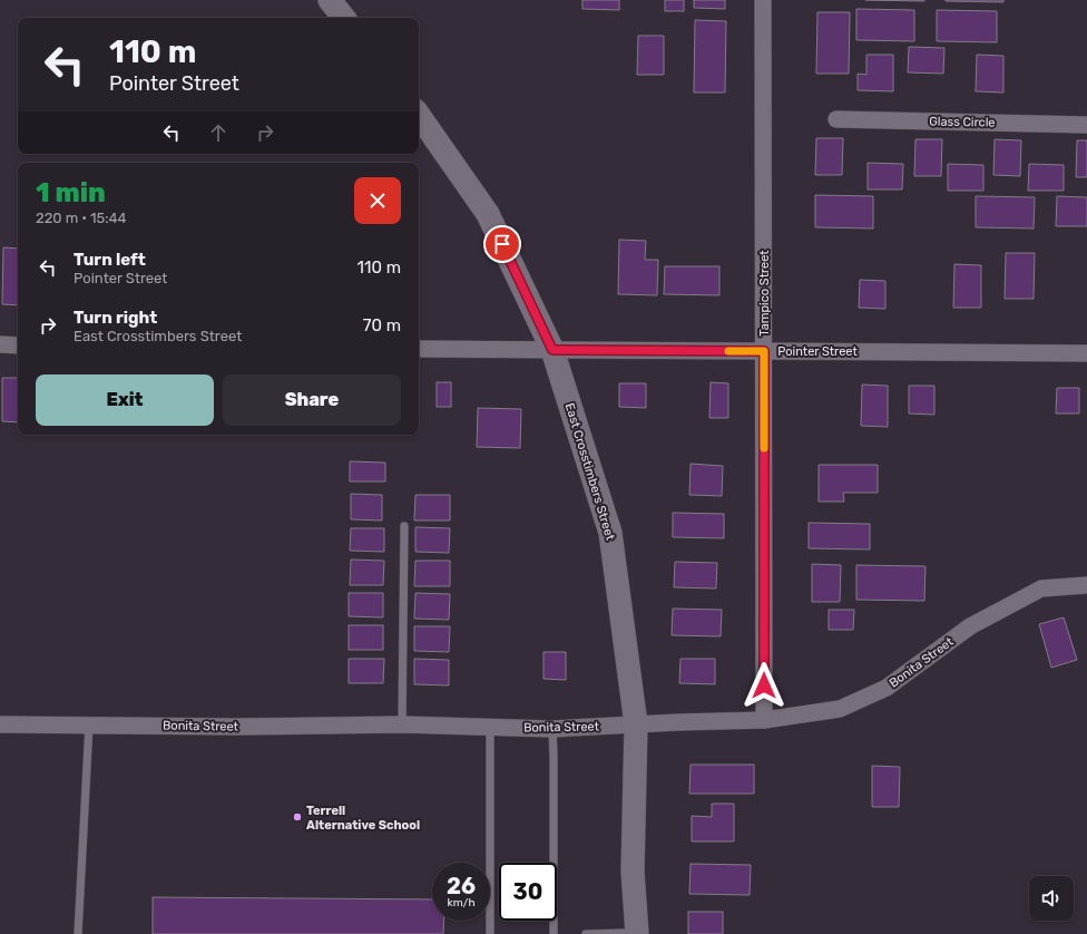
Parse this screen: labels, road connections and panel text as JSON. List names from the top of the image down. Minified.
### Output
{"streets":{"main road":["East Crosstimbers Street"],"street":["Glass Circle","Tampico Street","Pointer Street","Bonita Street"]},"crossings":[["Tampico Street","Pointer Street"],["Tampico Street","Bonita Street"],["Pointer Street","East Crosstimbers Street"],["East Crosstimbers Street","Bonita Street"]],"places":["Terrell Alternative School"],"page":{"turn":["110 m","Pointer Street"],"heading":["1 min","220 m · 15:44"],"list":[{"name":"Turn left","note":"Pointer Street","value":"110 m"},{"name":"Turn right","note":"East Crosstimbers Street","value":"70 m"}],"buttons":["Exit","Share"],"speed":"26 km/h","limit":"30"}}
